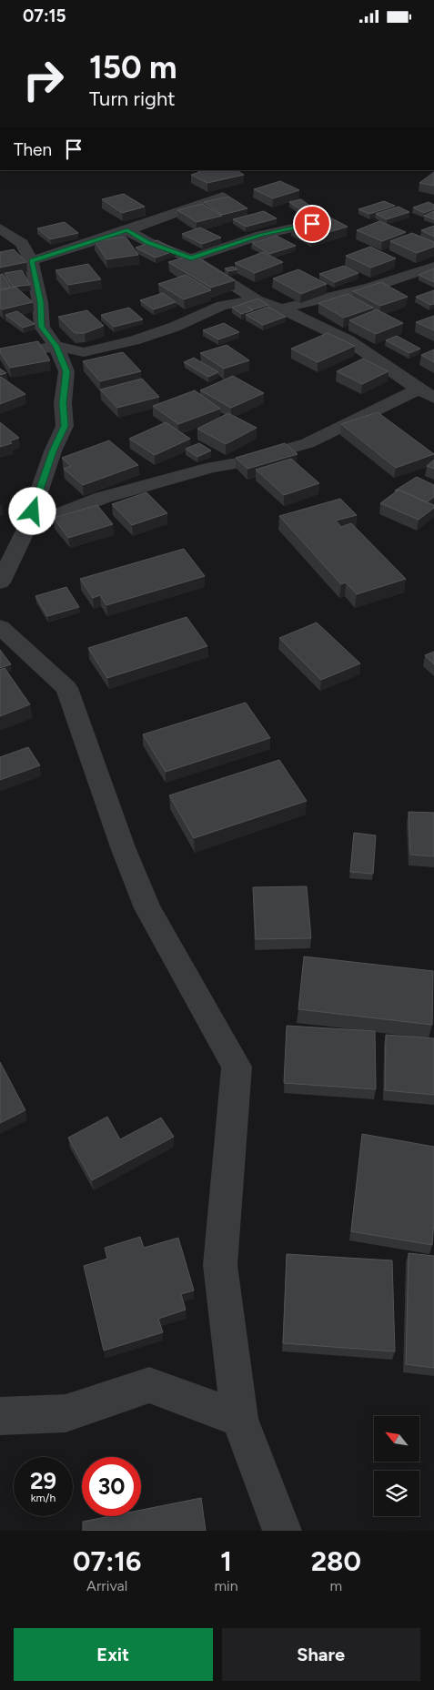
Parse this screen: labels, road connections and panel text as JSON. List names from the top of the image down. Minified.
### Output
{"north":"top left","page":{"status":"07:15","turn":["150 m","Turn right"],"then":"Then","speed":"29 km/h","limit":"30","eta":["07:16","Arrival","1","min","280","m"],"buttons":["Exit","Share"]}}
